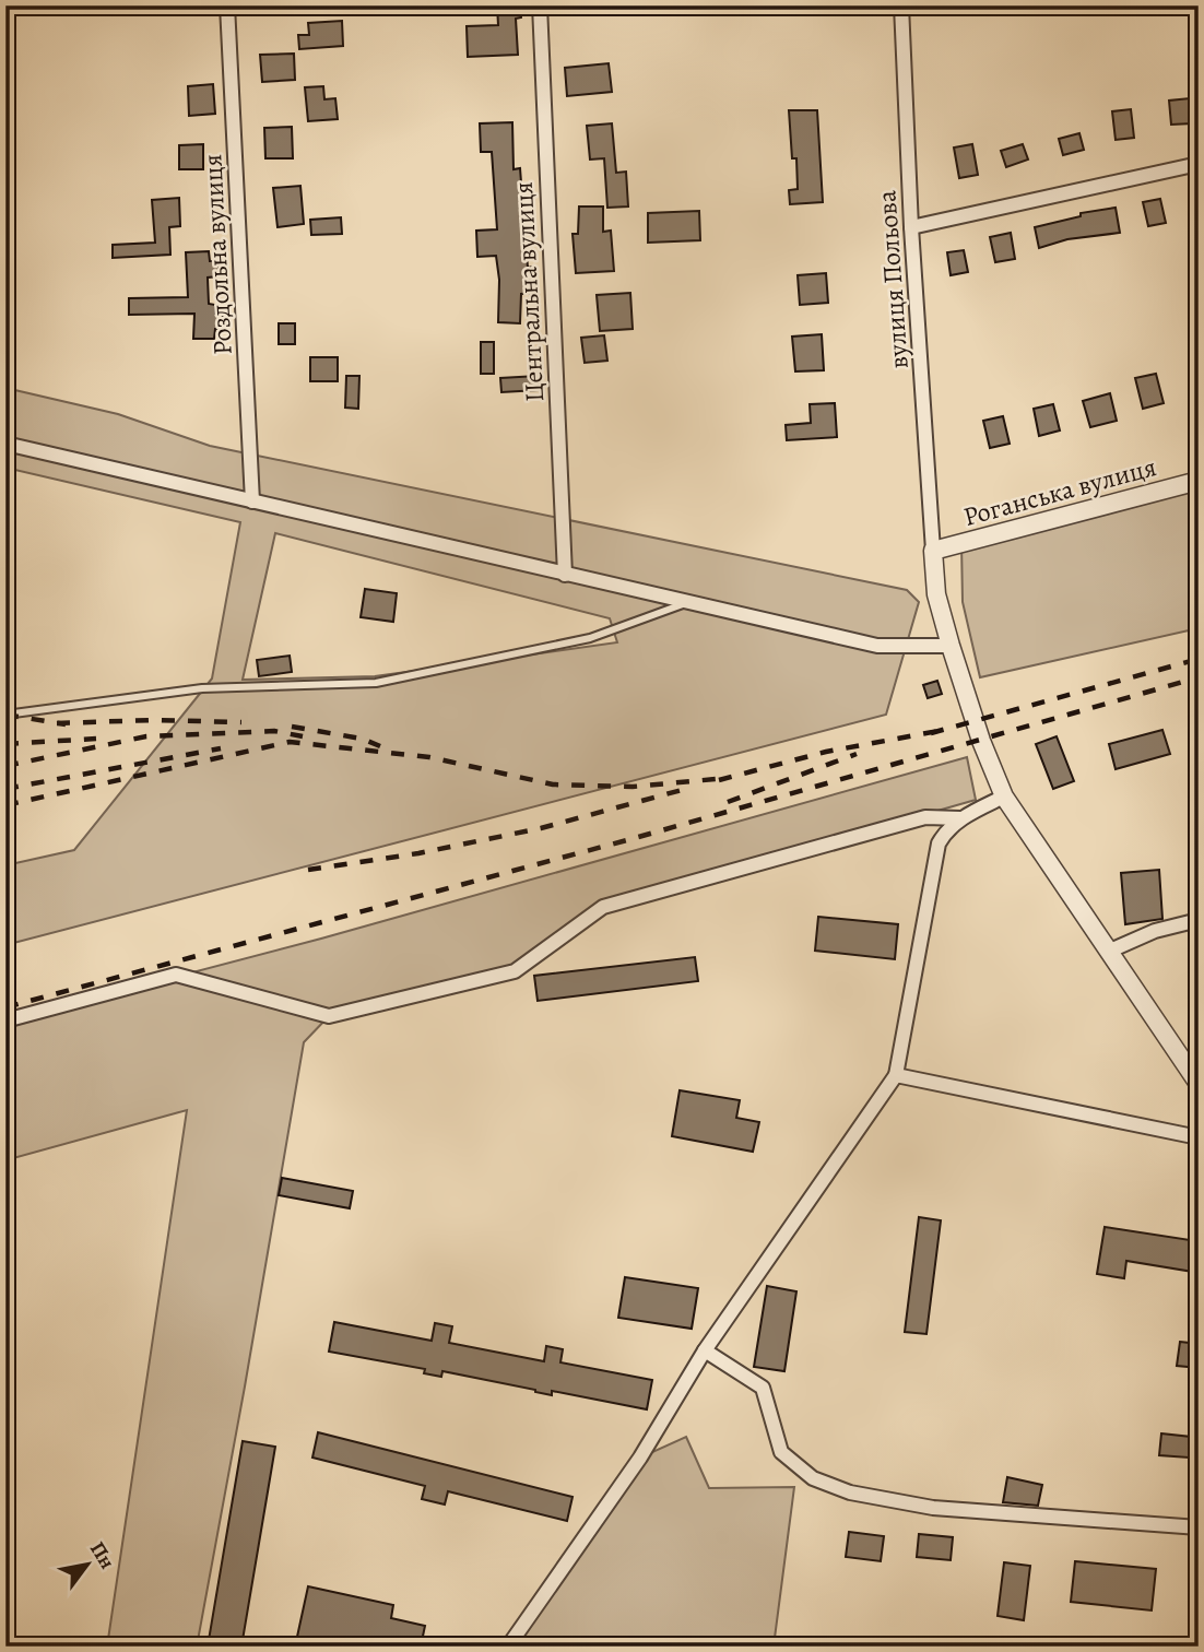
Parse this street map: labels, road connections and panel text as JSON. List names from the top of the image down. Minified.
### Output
{"streets":{"street":["Роздольна вулиця","вулиця Польова","Центральна вулиця","Роганська вулиця"]},"crossings":[["вулиця Польова","Роганська вулиця"]],"north":"top right"}
